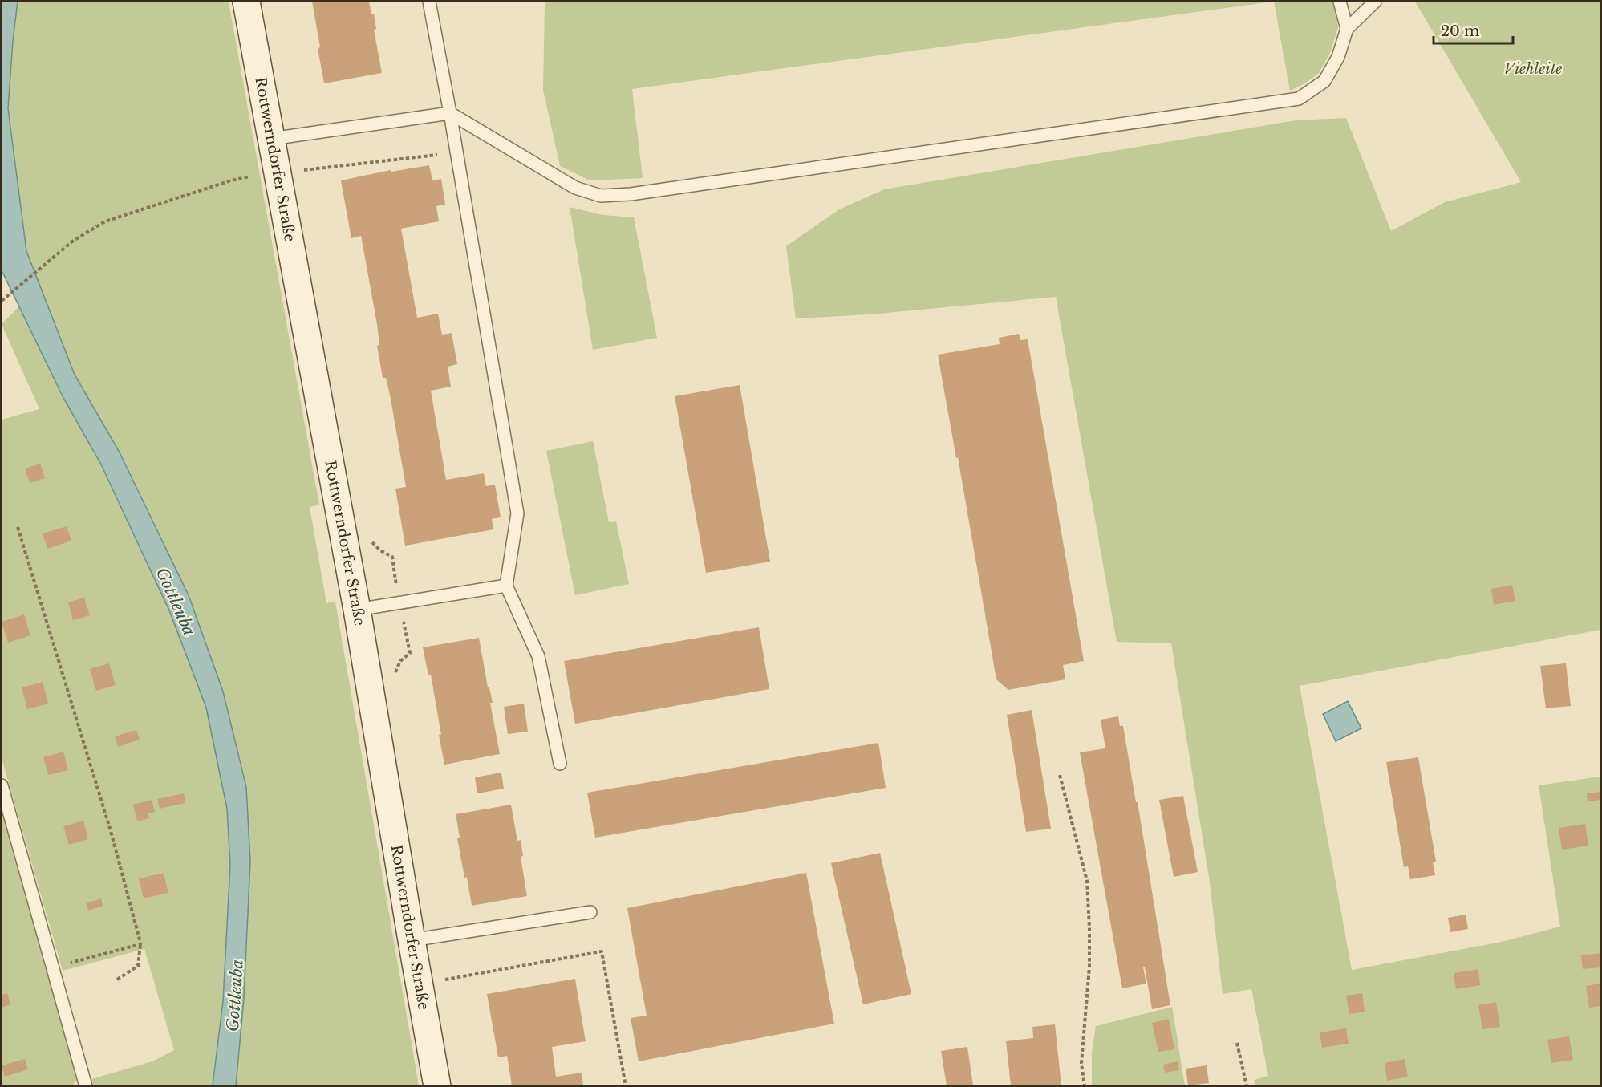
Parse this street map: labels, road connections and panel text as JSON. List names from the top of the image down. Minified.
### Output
{"streets":{"main road":["Rottwerndorfer Straße"]},"water":["Gottleuba"],"parks":["Viehleite"],"scale_bar":"20 m"}
